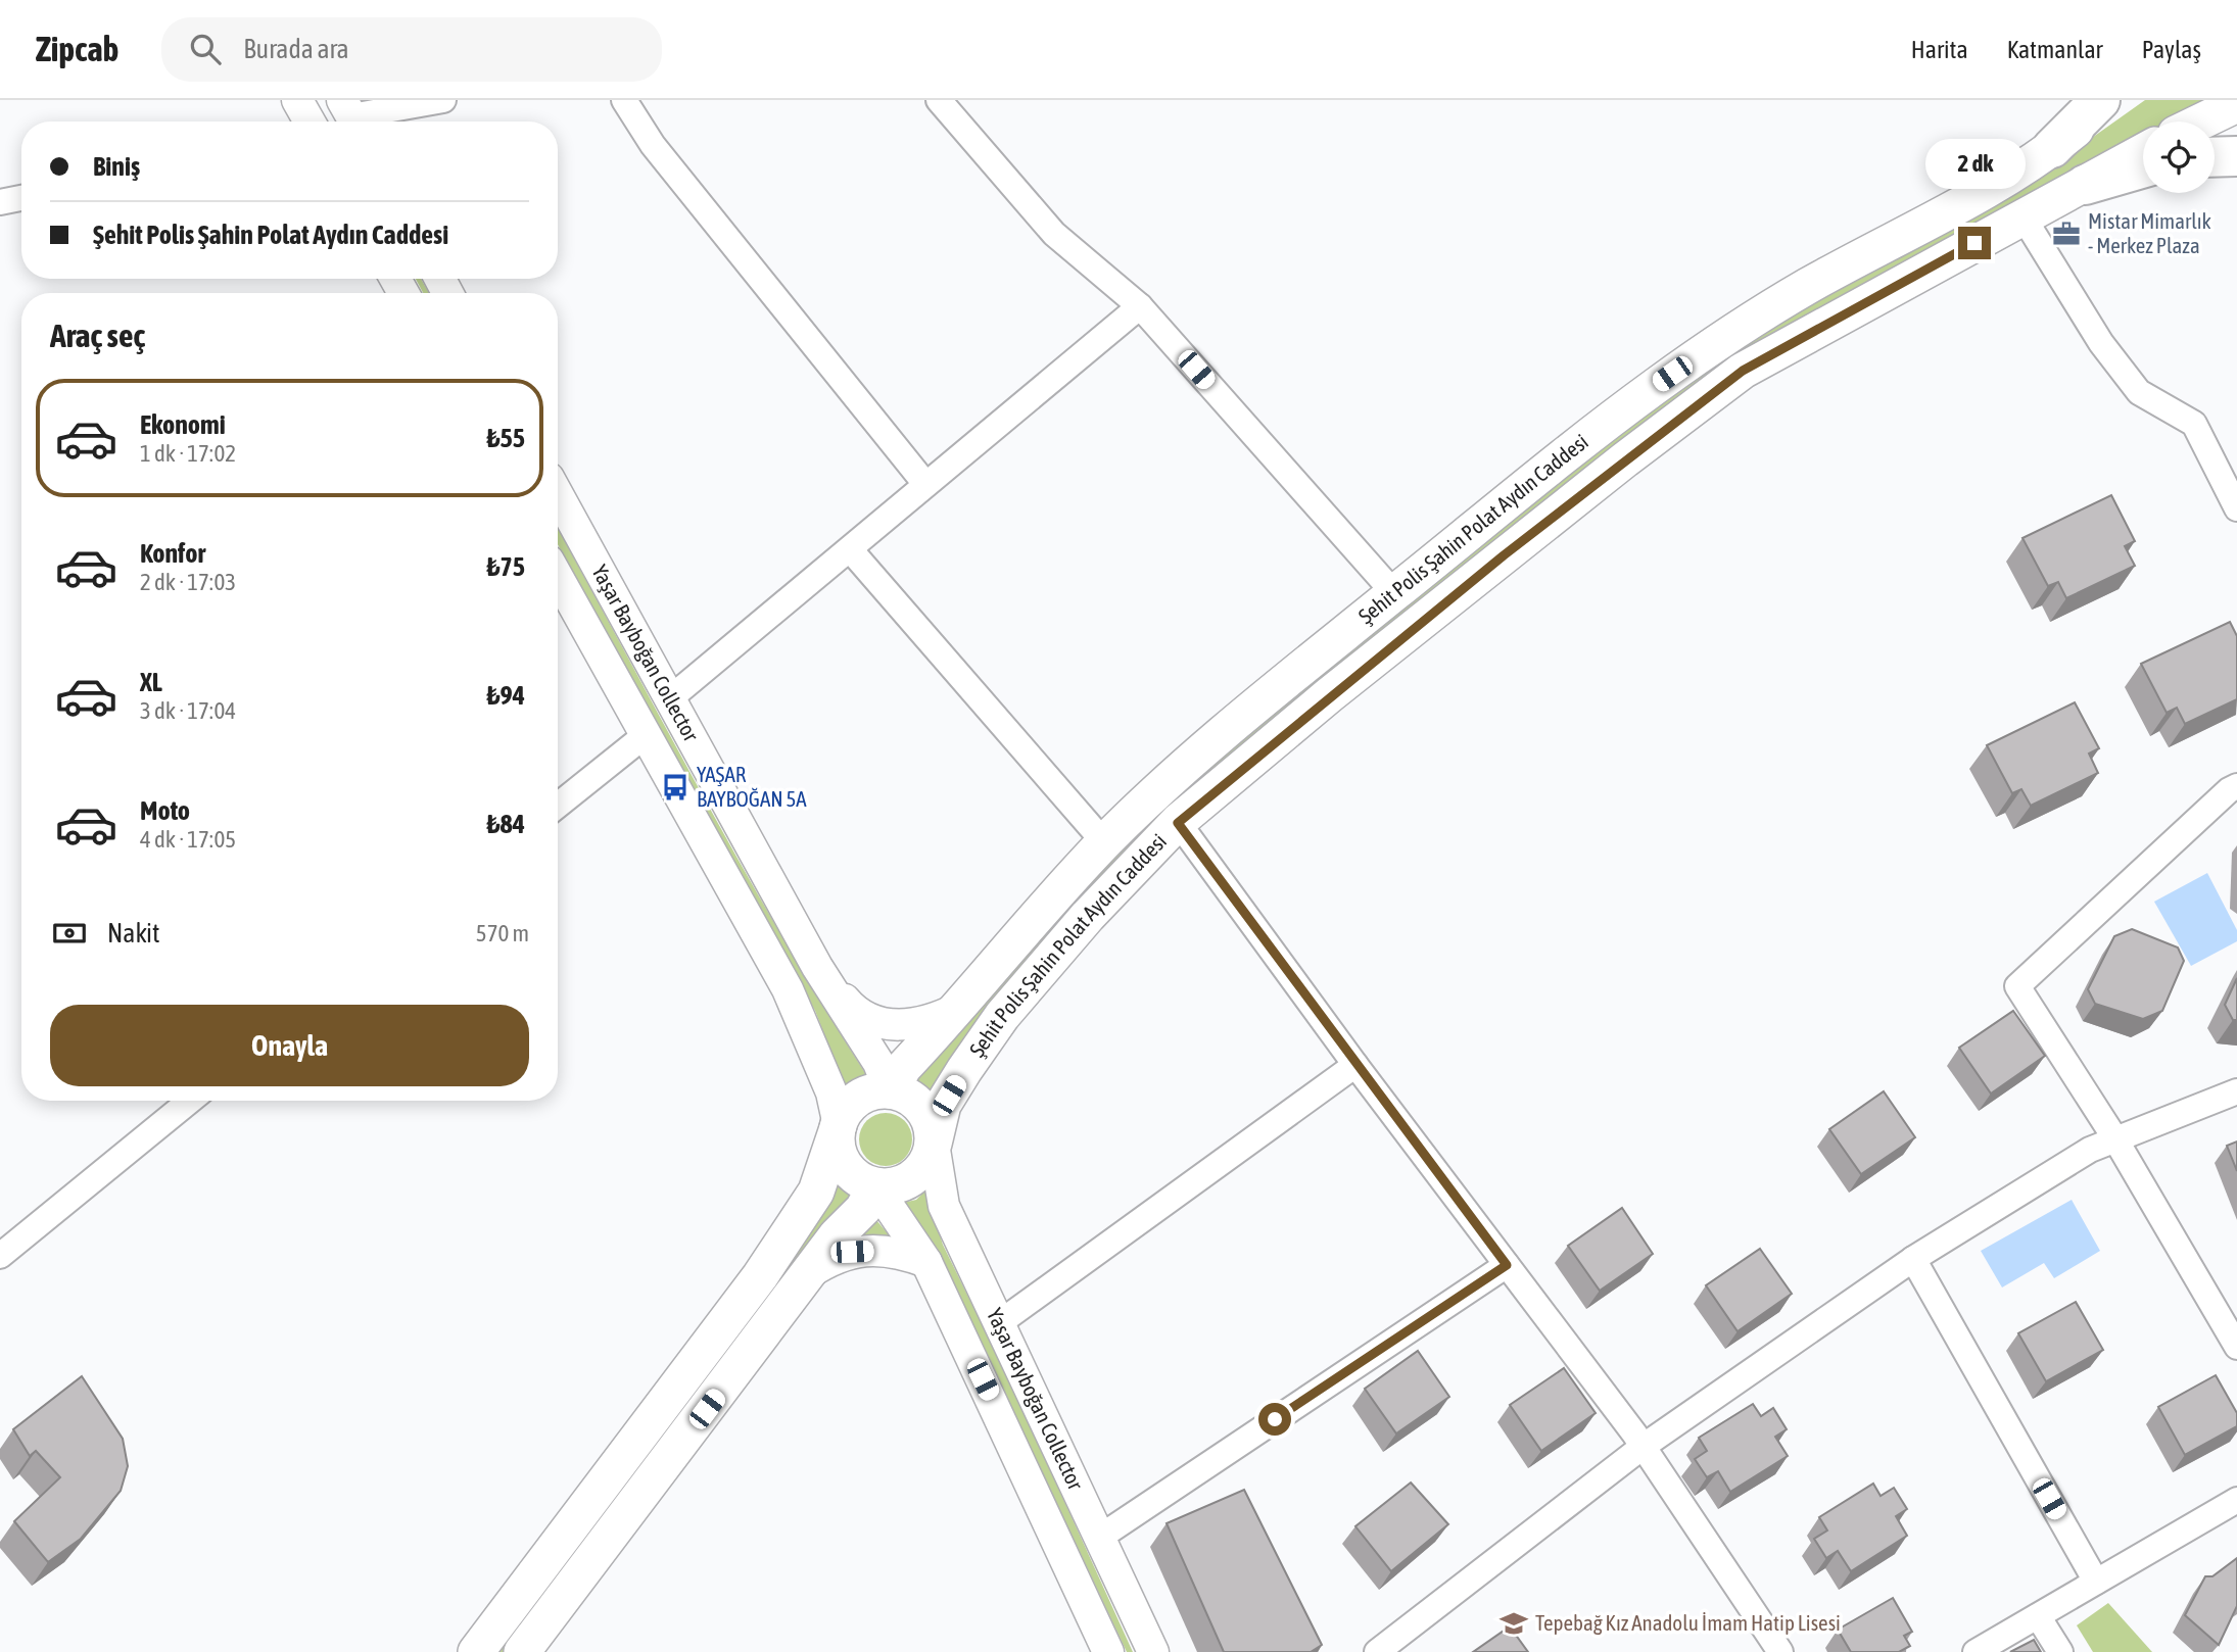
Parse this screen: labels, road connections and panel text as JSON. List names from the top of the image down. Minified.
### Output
{"streets":{"main road":["Şehit Polis Şahin Polat Aydın Caddesi"],"street":["Yaşar Bayboğan Collector"]},"crossings":[["Şehit Polis Şahin Polat Aydın Caddesi","Yaşar Bayboğan Collector"]],"places":{"office":["Mistar Mimarlık - Merkez Plaza"],"bus stop":["YAŞAR BAYBOĞAN 5A"],"school or university":["Tepebağ Kız Anadolu İmam Hatip Lisesi"]},"page":{"header":"Zipcab","search":"Burada ara","nav":["Harita","Katmanlar","Paylaş"],"banner":["Biniş","Şehit Polis Şahin Polat Aydın Caddesi"],"bubble":"2 dk","heading":"Araç seç","list":[{"name":"Ekonomi","note":"1 dk · 17:02","value":"₺55"},{"name":"Konfor","note":"2 dk · 17:03","value":"₺75"},{"name":"XL","note":"3 dk · 17:04","value":"₺94"},{"name":"Moto","note":"4 dk · 17:05","value":"₺84"}],"pay":["Nakit","570 m"],"buttons":"Onayla"}}
